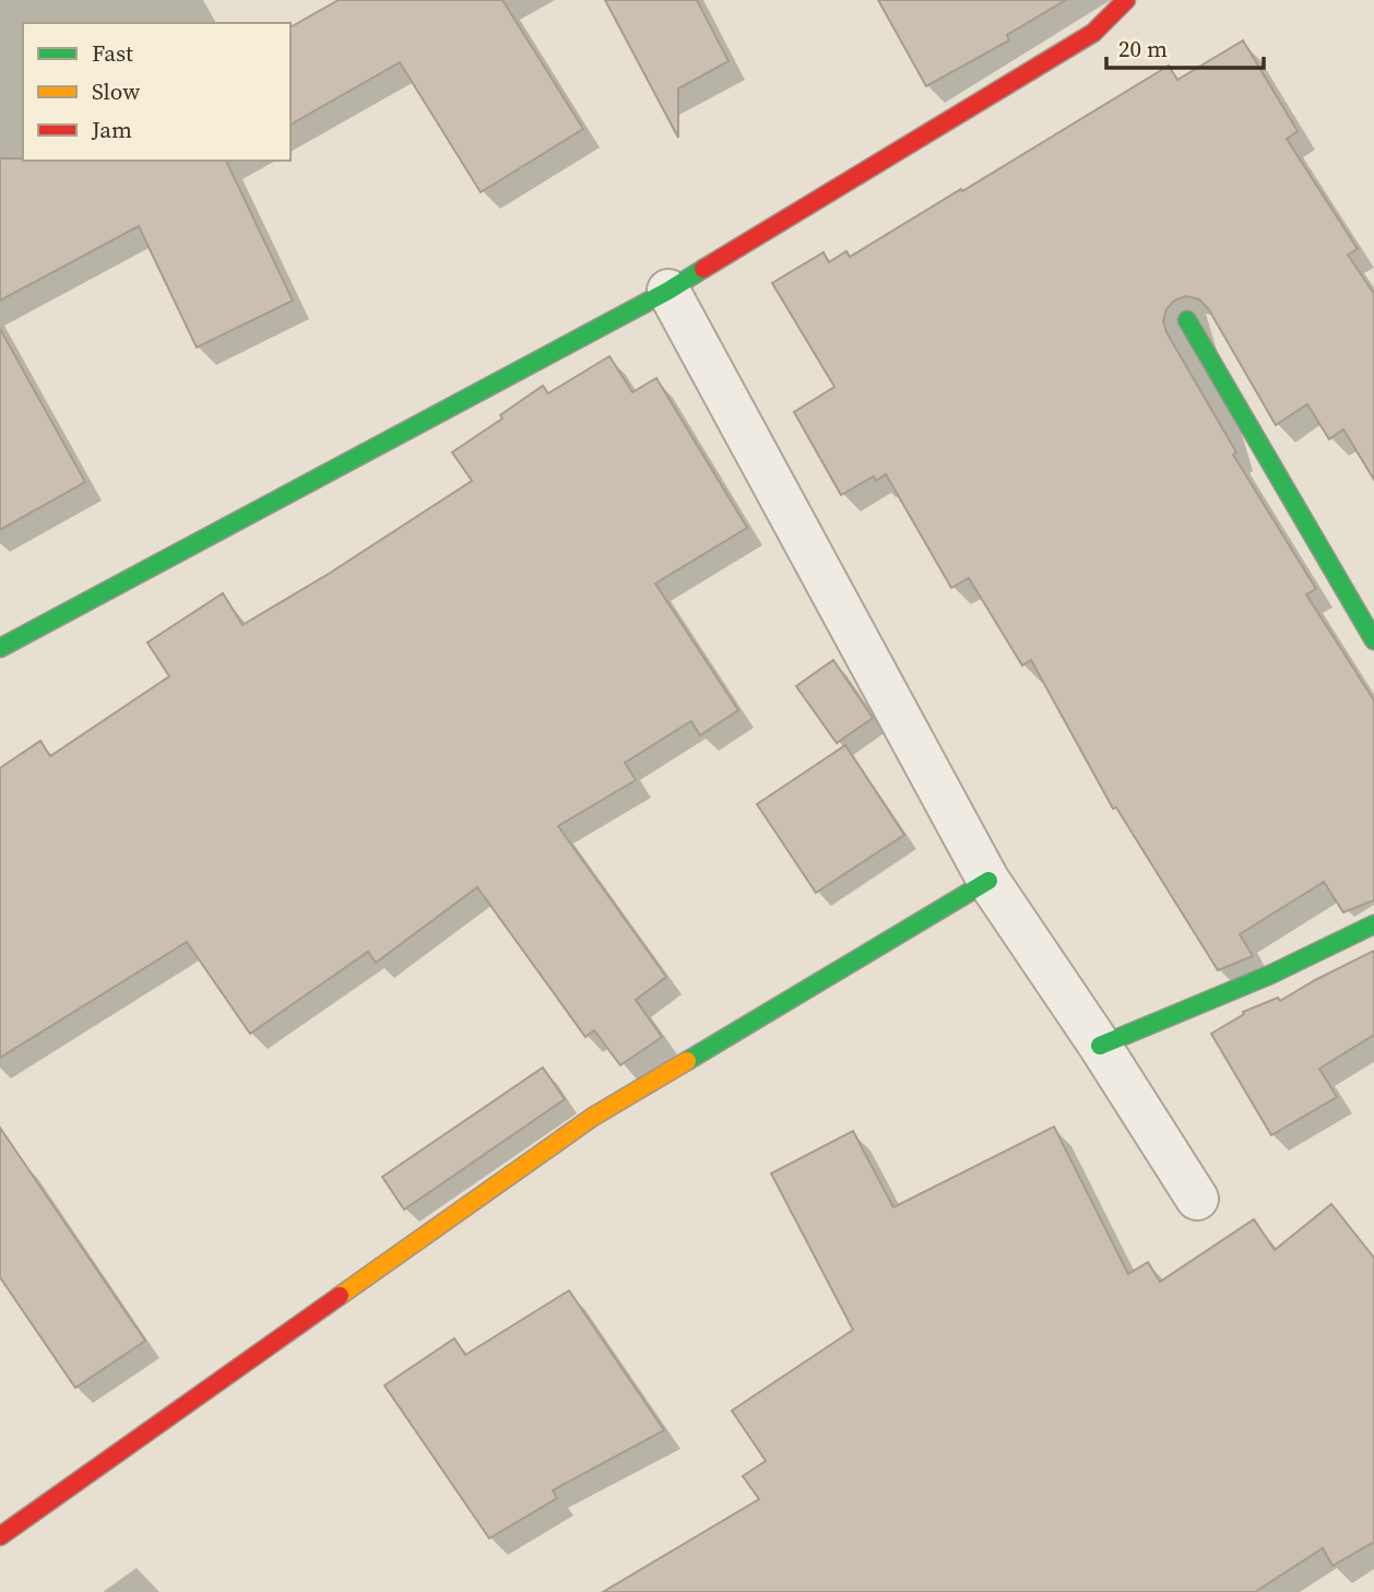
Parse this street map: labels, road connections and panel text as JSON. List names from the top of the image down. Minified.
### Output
{"legend":["Fast","Slow","Jam"],"scale_bar":"20 m"}
